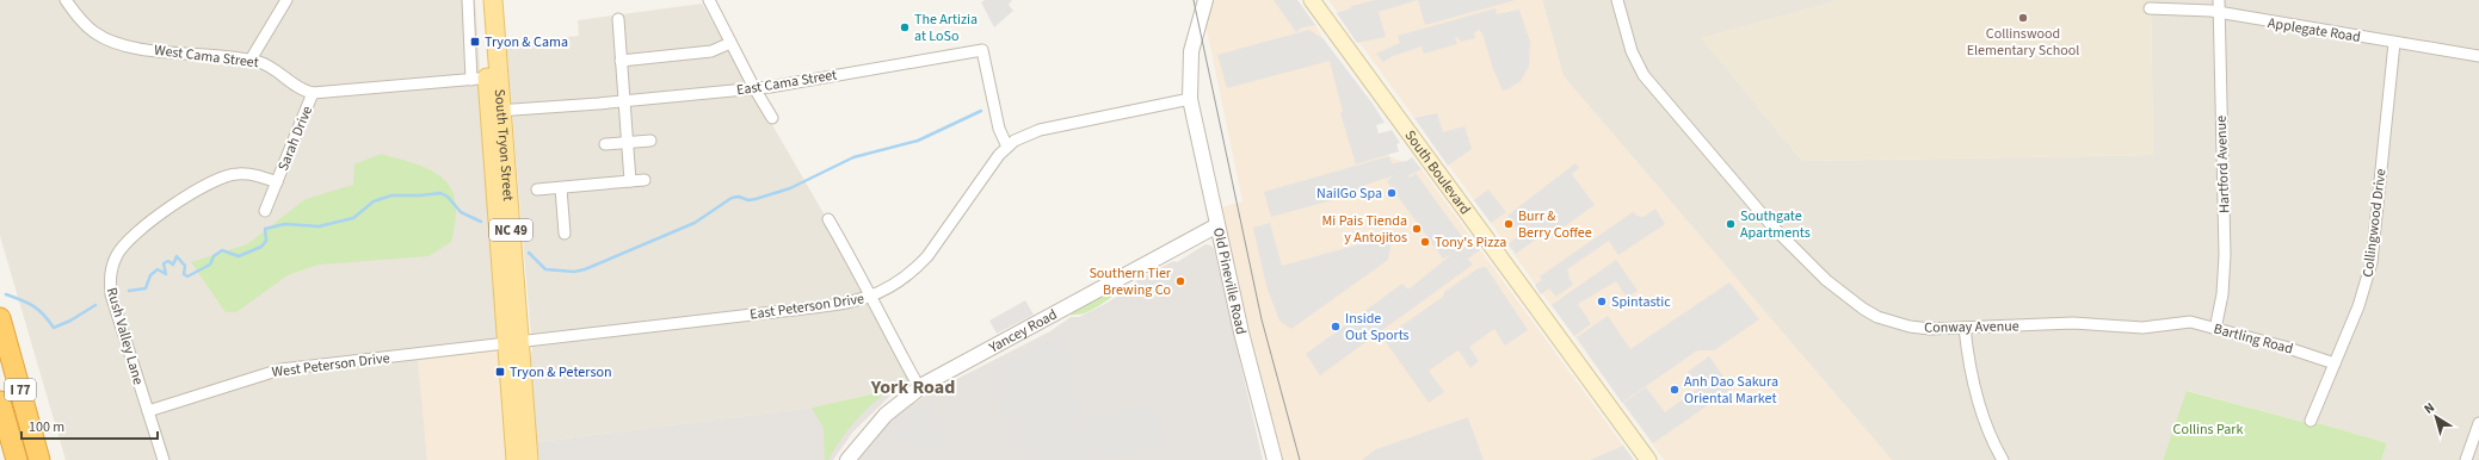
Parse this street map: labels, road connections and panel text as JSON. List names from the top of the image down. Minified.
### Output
{"streets":{"highway":["I 77"],"main road":["South Tryon Street","South Boulevard","NC 49"],"street":["Applegate Road","West Cama Street","East Cama Street","Sarah Drive","Hartford Avenue","Collingwood Drive","Old Pineville Road","East Peterson Drive","Conway Avenue","Yancey Road","Rush Valley Lane","Bartling Road","West Peterson Drive"]},"crossings":[["Applegate Road","Hartford Avenue"],["Applegate Road","Collingwood Drive"],["West Cama Street","Sarah Drive"],["East Cama Street","South Tryon Street"],["East Cama Street","East Peterson Drive"],["Sarah Drive","Rush Valley Lane"],["South Tryon Street","East Peterson Drive"],["South Tryon Street","West Peterson Drive"],["Hartford Avenue","Bartling Road"],["Collingwood Drive","Bartling Road"],["Old Pineville Road","East Peterson Drive"],["Old Pineville Road","Yancey Road"],["East Peterson Drive","West Peterson Drive"],["Conway Avenue","Bartling Road"],["Rush Valley Lane","West Peterson Drive"]],"districts":["York Road"],"parks":["Collins Park"],"places":{"other":["Collinswood Elementary School","The Artizia at LoSo","NailGo Spa","Burr & Berry Coffee","Southgate Apartments","Mi Pais Tienda y Antojitos","Tony's Pizza","Southern Tier Brewing Co","Spintastic","Inside Out Sports","Anh Dao Sakura Oriental Market"],"transit":["Tryon & Cama","Tryon & Peterson"]},"scale_bar":"100 m","north":"top left"}
